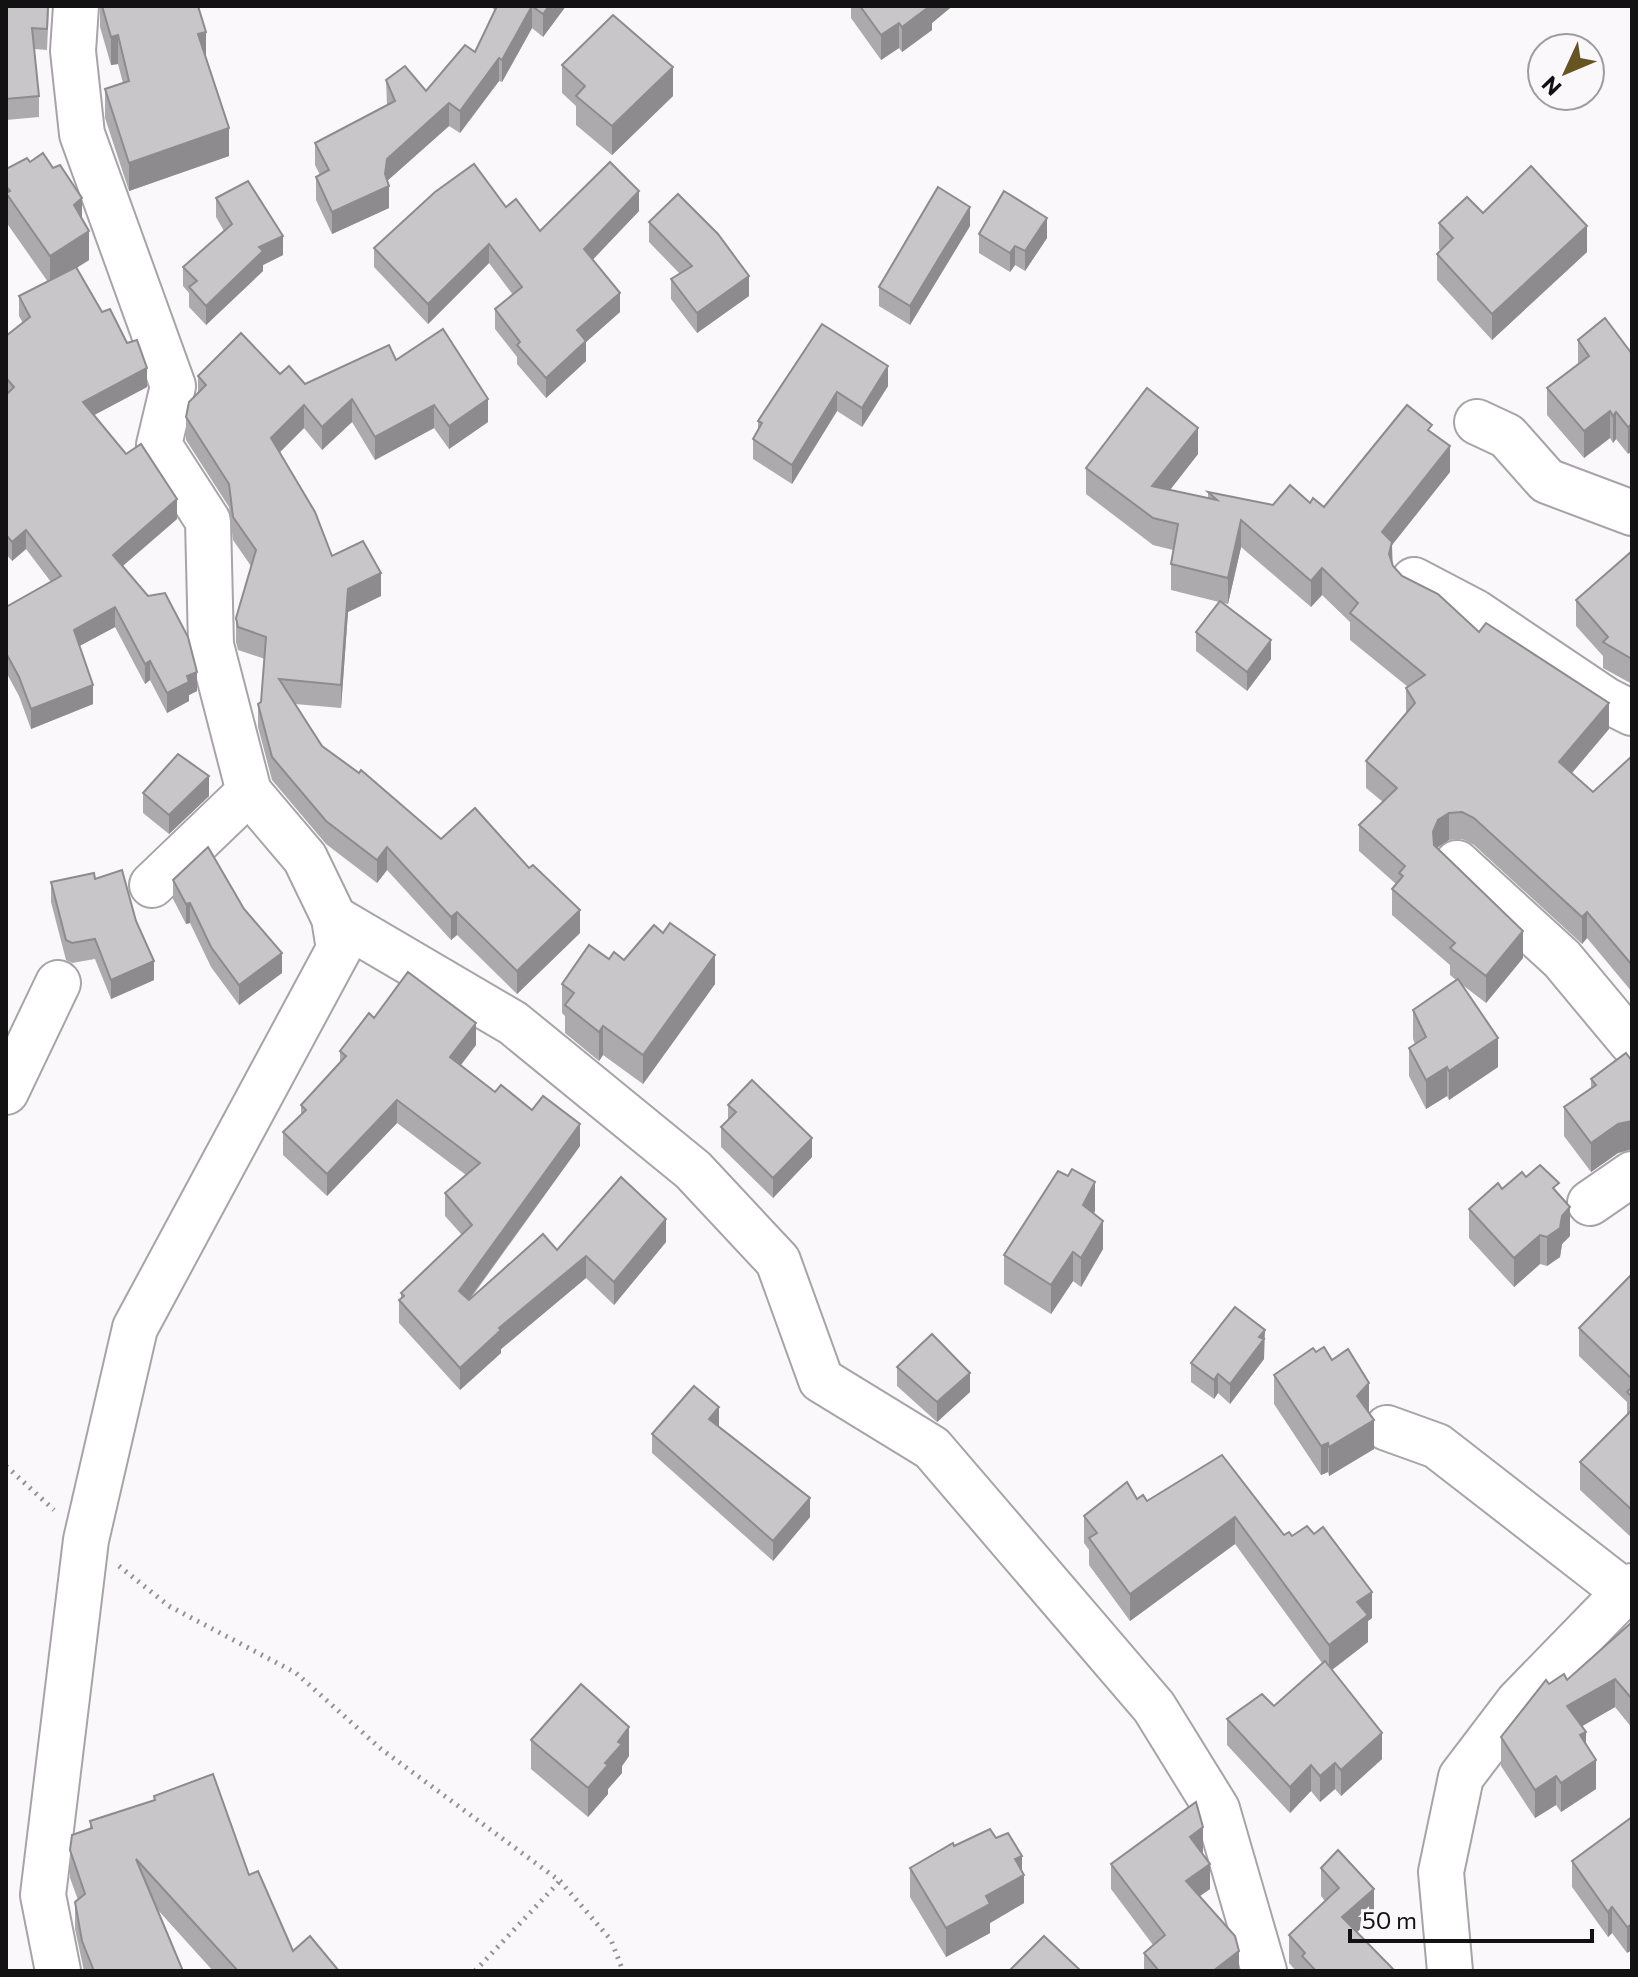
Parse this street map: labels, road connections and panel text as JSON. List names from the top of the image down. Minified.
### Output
{"scale_bar":"50 m","north":"bottom left"}
